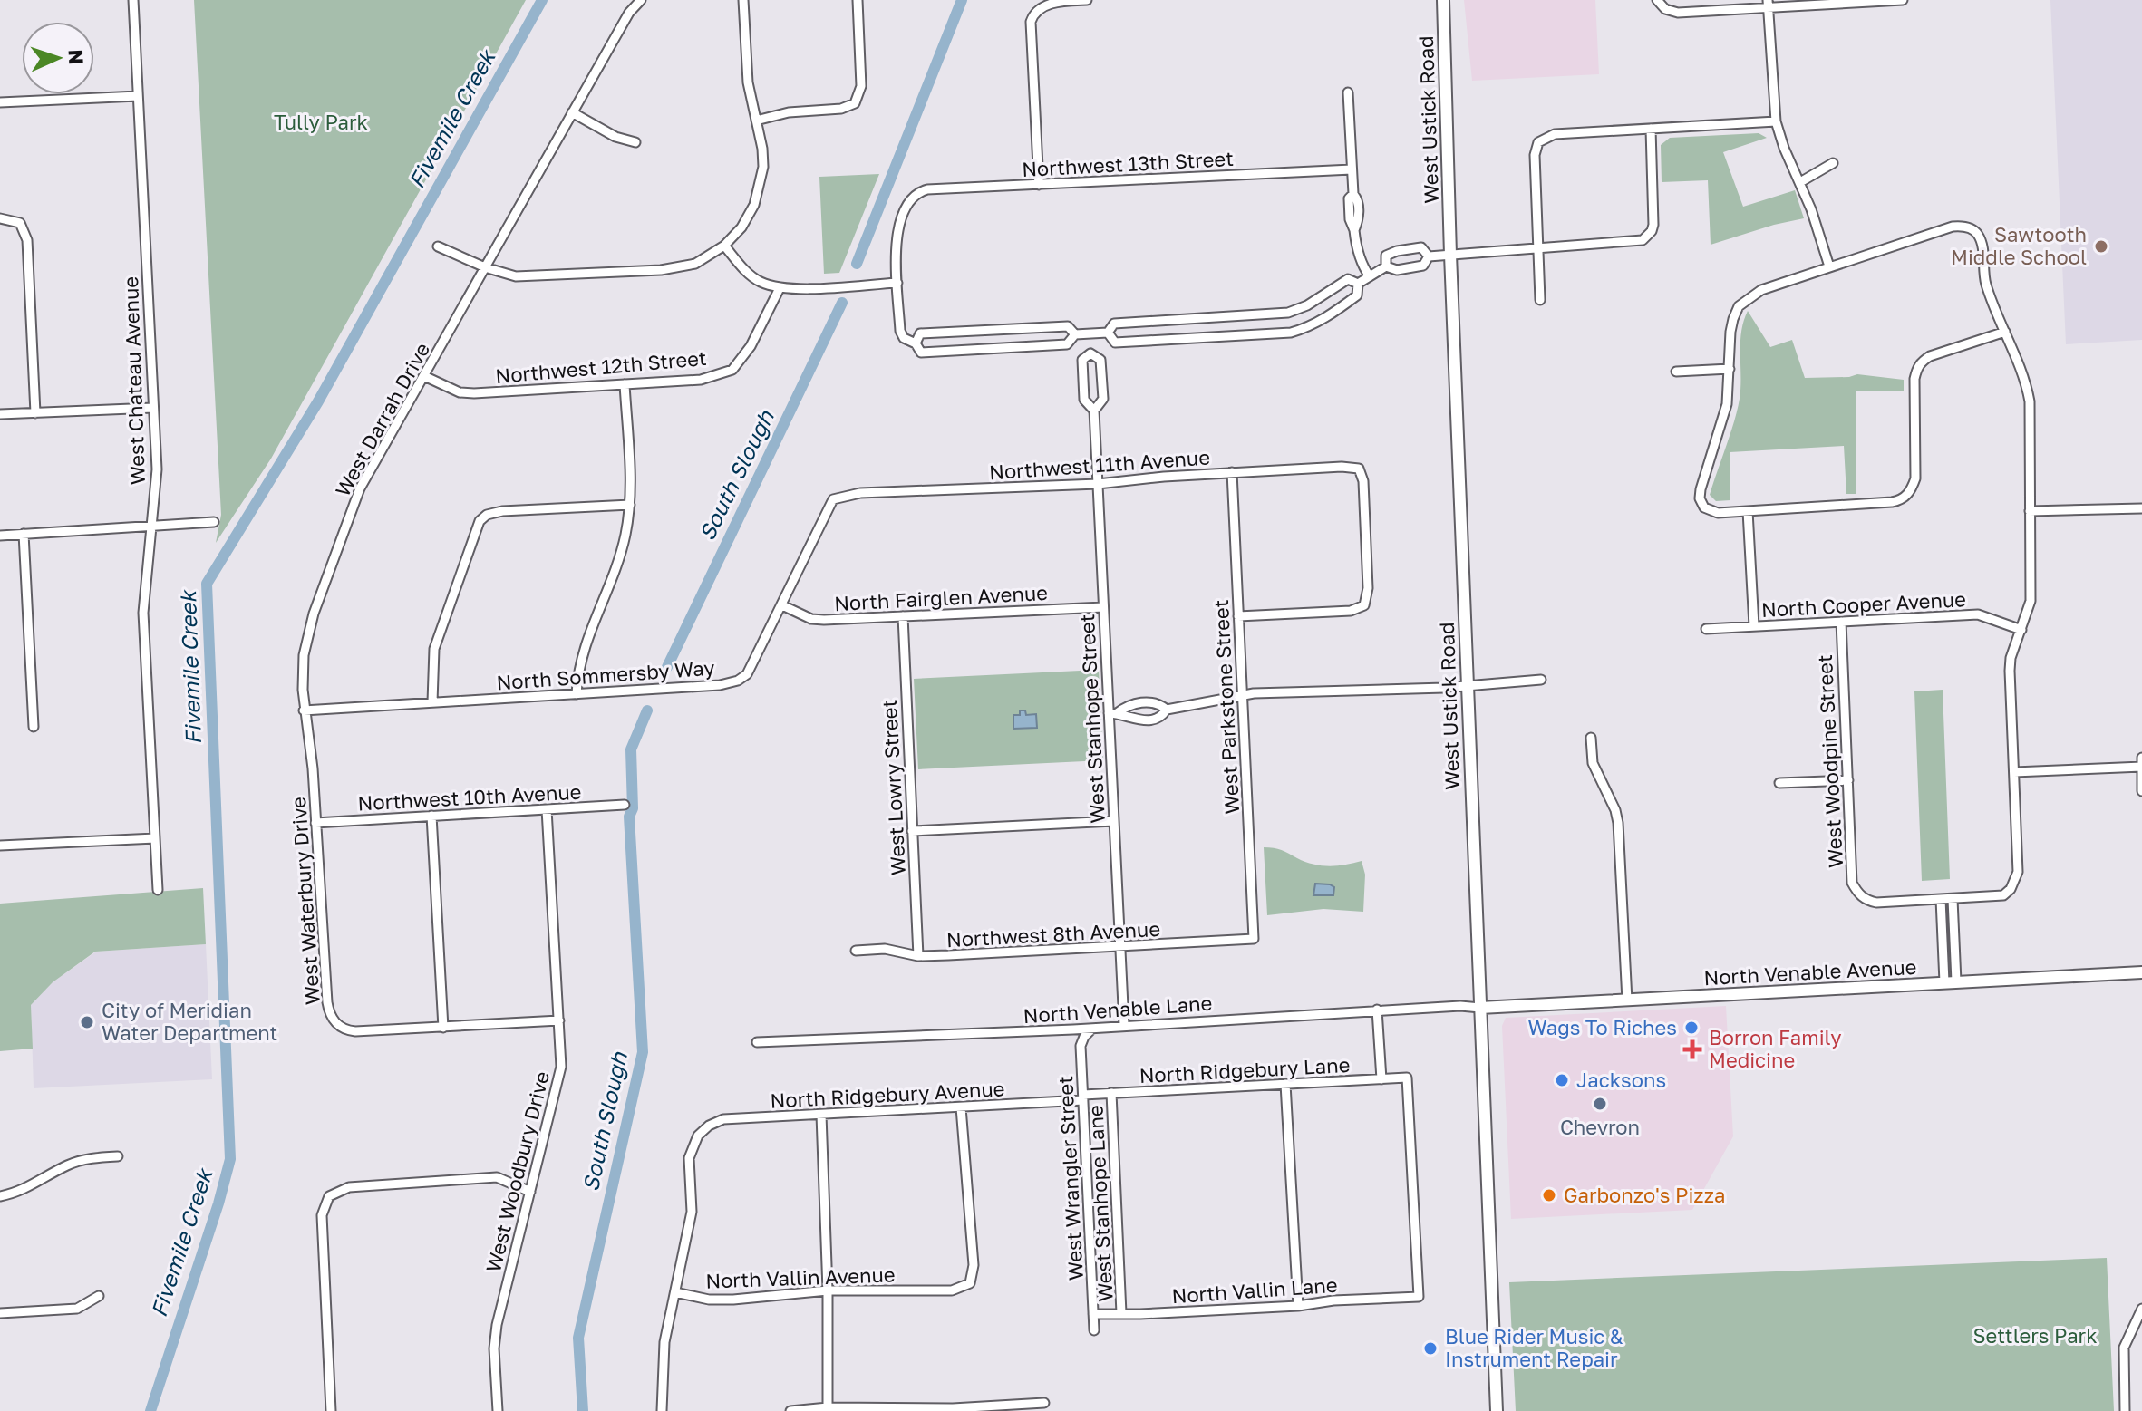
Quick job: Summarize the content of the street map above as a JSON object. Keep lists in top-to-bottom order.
{
  "streets": {
    "main road": ["West Ustick Road", "North Venable Avenue"],
    "street": [
      "Northwest 13th Street",
      "Northwest 12th Street",
      "West Chateau Avenue",
      "West Darrah Drive",
      "Northwest 11th Avenue",
      "North Fairglen Avenue",
      "North Cooper Avenue",
      "North Sommersby Way",
      "West Parkstone Street",
      "West Stanhope Street",
      "West Woodpine Street",
      "West Lowry Street",
      "Northwest 10th Avenue",
      "West Waterbury Drive",
      "Northwest 8th Avenue",
      "North Venable Lane",
      "North Ridgebury Lane",
      "North Ridgebury Avenue",
      "West Woodbury Drive",
      "West Wrangler Street",
      "West Stanhope Lane",
      "North Vallin Avenue",
      "North Vallin Lane"
    ]
  },
  "crossings": [
    ["West Ustick Road", "North Venable Avenue"],
    ["West Ustick Road", "North Venable Lane"],
    ["Northwest 12th Street", "West Darrah Drive"],
    ["West Darrah Drive", "North Sommersby Way"],
    ["West Darrah Drive", "West Waterbury Drive"],
    ["Northwest 11th Avenue", "North Sommersby Way"],
    ["Northwest 11th Avenue", "West Parkstone Street"],
    ["Northwest 11th Avenue", "West Stanhope Street"],
    ["North Fairglen Avenue", "North Sommersby Way"],
    ["North Fairglen Avenue", "West Stanhope Street"],
    ["North Fairglen Avenue", "West Lowry Street"],
    ["North Cooper Avenue", "West Woodpine Street"],
    ["West Parkstone Street", "Northwest 8th Avenue"],
    ["West Stanhope Street", "Northwest 8th Avenue"],
    ["West Stanhope Street", "North Venable Lane"],
    ["West Lowry Street", "Northwest 8th Avenue"],
    ["Northwest 10th Avenue", "West Waterbury Drive"],
    ["Northwest 10th Avenue", "West Woodbury Drive"],
    ["North Venable Avenue", "North Venable Lane"],
    ["North Venable Lane", "West Wrangler Street"],
    ["North Ridgebury Lane", "North Ridgebury Avenue"],
    ["North Ridgebury Lane", "West Wrangler Street"],
    ["North Ridgebury Lane", "West Stanhope Lane"],
    ["North Ridgebury Lane", "North Vallin Lane"],
    ["North Ridgebury Avenue", "West Wrangler Street"],
    ["North Ridgebury Avenue", "North Vallin Avenue"],
    ["West Wrangler Street", "North Vallin Lane"],
    ["West Stanhope Lane", "North Vallin Lane"]
  ],
  "water": ["Fivemile Creek", "South Slough"],
  "parks": ["Tully Park", "Settlers Park"],
  "places": {
    "other": [
      "Sawtooth Middle School",
      "City of Meridian Water Department",
      "Wags To Riches",
      "Jacksons",
      "Chevron",
      "Garbonzo's Pizza",
      "Blue Rider Music & Instrument Repair"
    ],
    "health": ["Borron Family Medicine"]
  },
  "north": "right"
}
